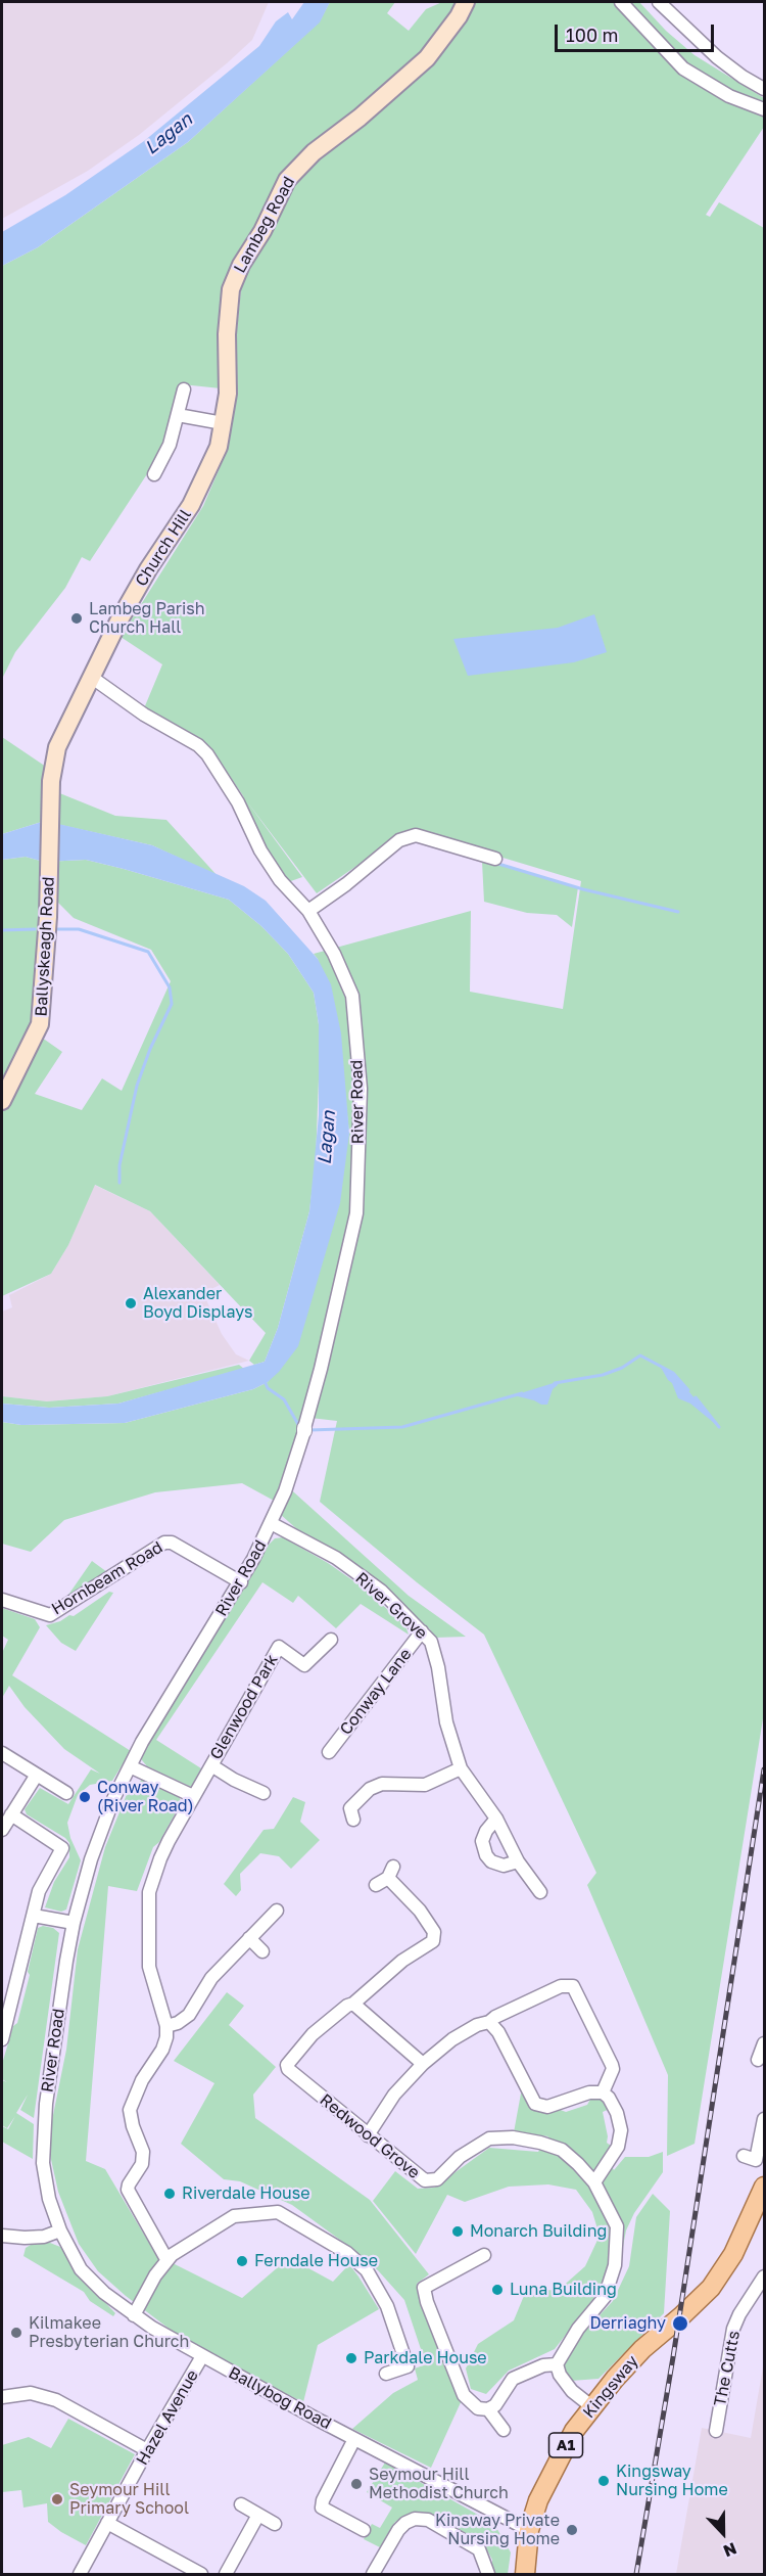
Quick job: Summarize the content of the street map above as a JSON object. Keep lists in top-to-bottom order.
{
  "streets": {
    "main road": [
      "Lambeg Road",
      "Church Hill",
      "Ballyskeagh Road",
      "Kingsway",
      "A1"
    ],
    "street": [
      "River Road",
      "Hornbeam Road",
      "River Grove",
      "Conway Lane",
      "Glenwood Park",
      "Redwood Grove",
      "The Cutts",
      "Ballybog Road",
      "Hazel Avenue"
    ]
  },
  "crossings": [
    ["Lambeg Road", "Church Hill"],
    ["Church Hill", "Ballyskeagh Road"],
    ["Church Hill", "River Road"],
    ["River Road", "Hornbeam Road"],
    ["River Road", "River Grove"],
    ["River Road", "Ballybog Road"],
    ["River Grove", "Conway Lane"],
    ["Kingsway", "Ballybog Road"],
    ["Ballybog Road", "Hazel Avenue"]
  ],
  "water": ["Lagan"],
  "places": [
    "Lambeg Parish Church Hall",
    "Alexander Boyd Displays",
    "Conway (River Road)",
    "Riverdale House",
    "Monarch Building",
    "Ferndale House",
    "Luna Building",
    "Derriaghy",
    "Kilmakee Presbyterian Church",
    "Parkdale House",
    "Kingsway Nursing Home",
    "Seymour Hill Methodist Church",
    "Seymour Hill Primary School",
    "Kinsway Private Nursing Home"
  ],
  "scale_bar": "100 m",
  "north": "bottom"
}
